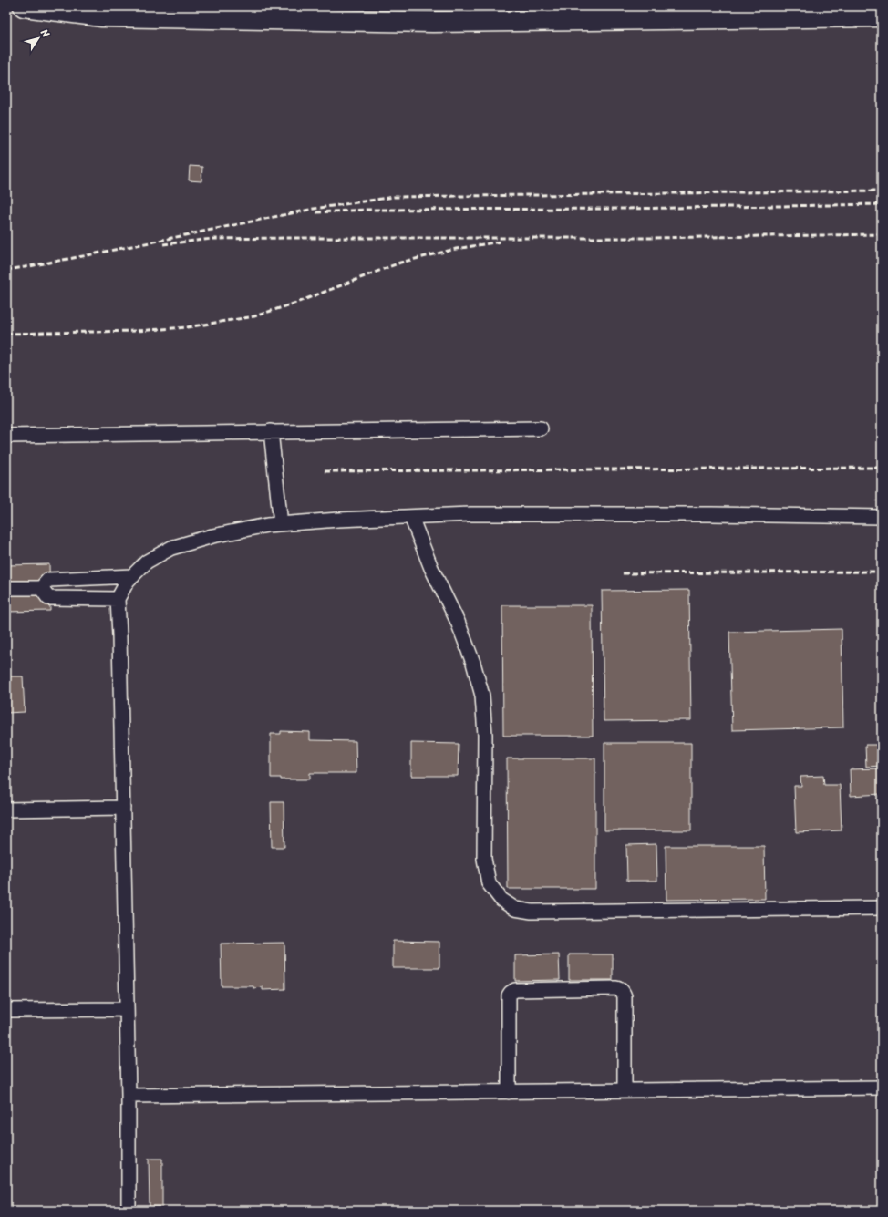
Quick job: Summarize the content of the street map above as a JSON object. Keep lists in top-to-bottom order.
{
  "north": "top right"
}
